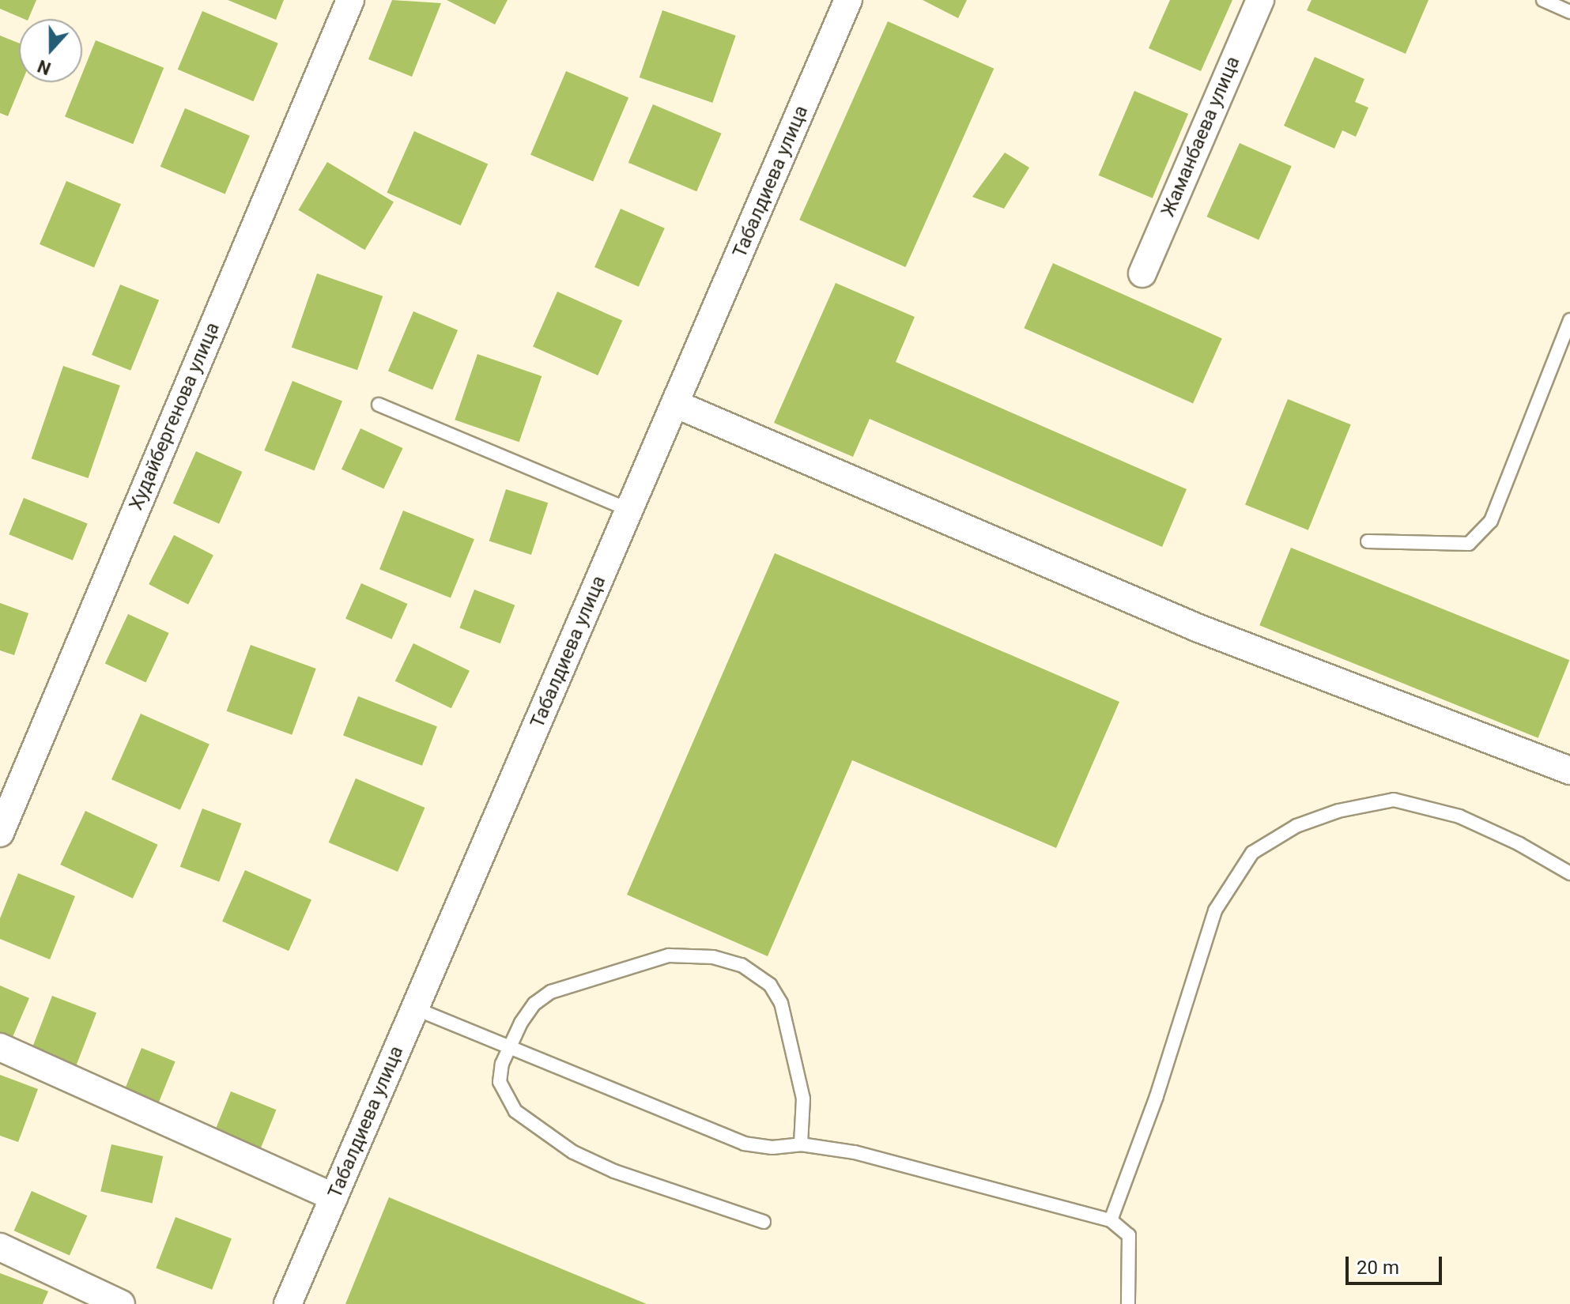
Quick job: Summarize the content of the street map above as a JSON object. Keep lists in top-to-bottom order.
{
  "streets": {
    "street": ["Жаманбаева улица", "Табалдиева улица", "Худайбергенова улица"]
  },
  "scale_bar": "20 m",
  "north": "bottom"
}
